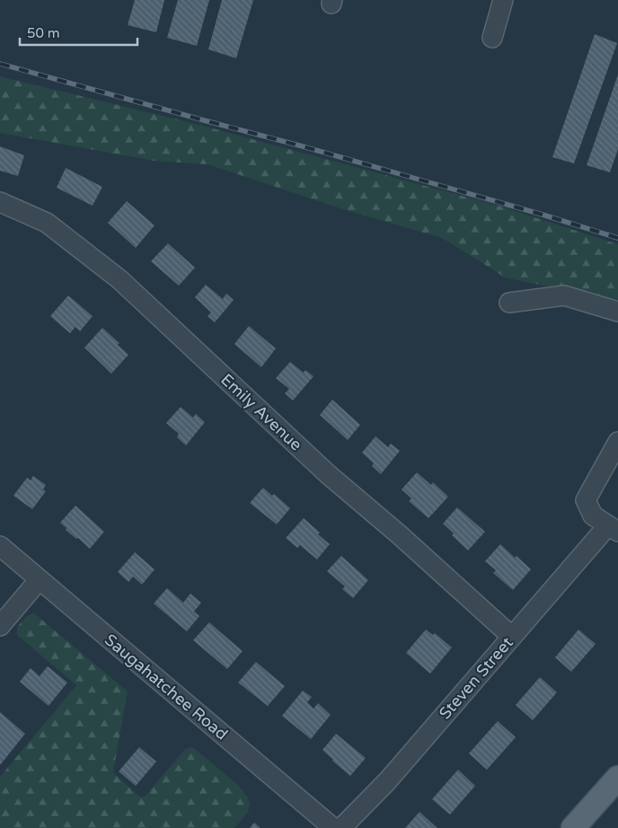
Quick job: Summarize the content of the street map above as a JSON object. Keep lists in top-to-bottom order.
{
  "streets": {
    "street": ["Emily Avenue", "Steven Street", "Saugahatchee Road"]
  },
  "crossings": [
    ["Emily Avenue", "Steven Street"]
  ],
  "scale_bar": "50 m"
}
